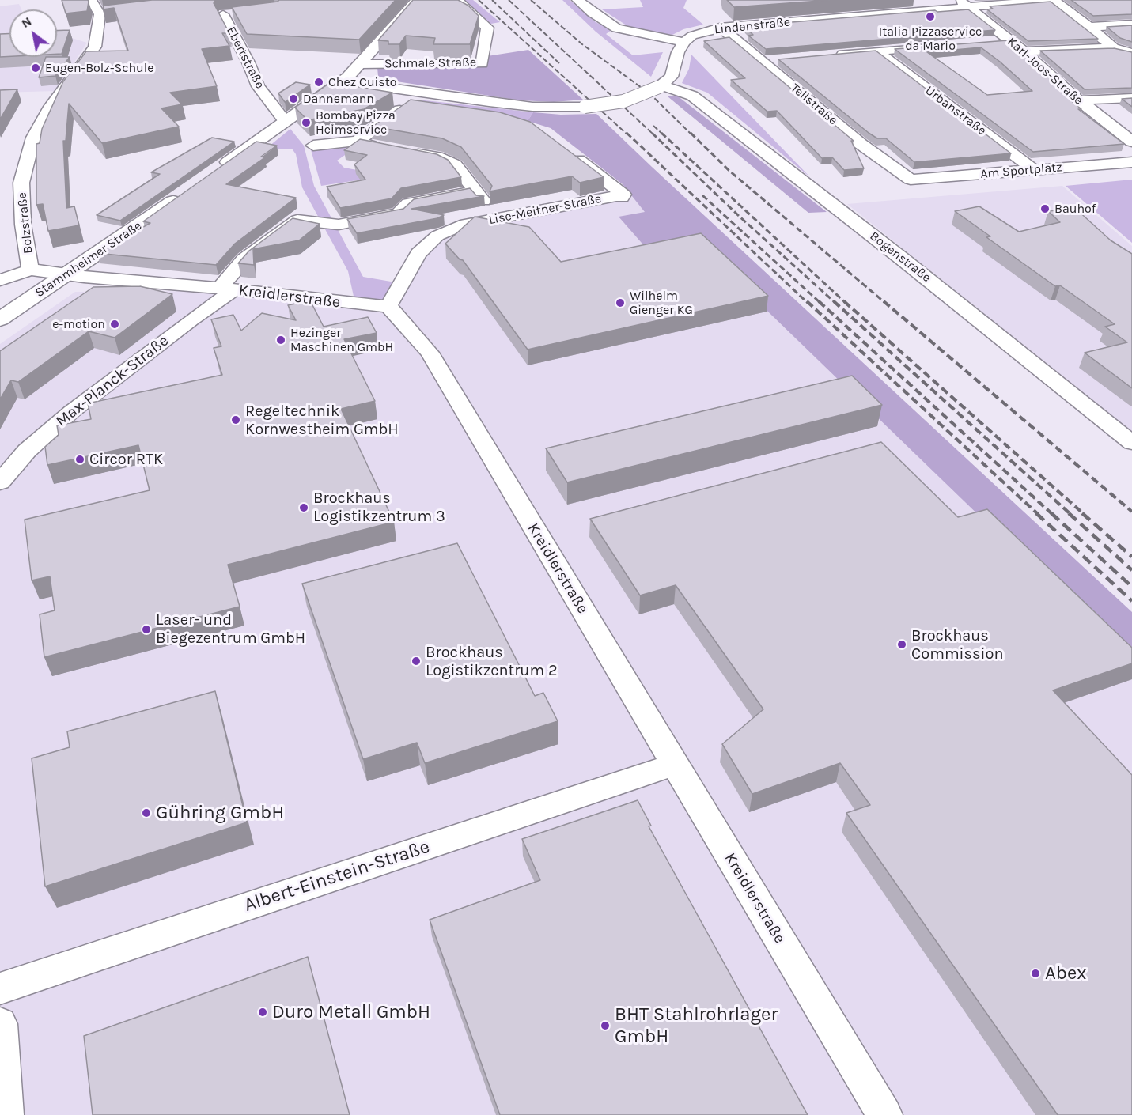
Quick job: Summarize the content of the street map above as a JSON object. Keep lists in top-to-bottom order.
{
  "streets": {
    "main road": ["Stammheimer Straße"],
    "street": [
      "Lindenstraße",
      "Ebertstraße",
      "Schmale Straße",
      "Karl-Joos-Straße",
      "Tellstraße",
      "Urbanstraße",
      "Am Sportplatz",
      "Lise-Meitner-Straße",
      "Bolzstraße",
      "Bogenstraße",
      "Kreidlerstraße",
      "Max-Planck-Straße",
      "Albert-Einstein-Straße"
    ]
  },
  "crossings": [
    ["Lindenstraße", "Karl-Joos-Straße"],
    ["Lindenstraße", "Tellstraße"],
    ["Tellstraße", "Am Sportplatz"],
    ["Urbanstraße", "Am Sportplatz"],
    ["Lise-Meitner-Straße", "Kreidlerstraße"],
    ["Bolzstraße", "Stammheimer Straße"],
    ["Bolzstraße", "Kreidlerstraße"],
    ["Stammheimer Straße", "Kreidlerstraße"],
    ["Kreidlerstraße", "Max-Planck-Straße"],
    ["Kreidlerstraße", "Albert-Einstein-Straße"]
  ],
  "places": [
    "Italia Pizzaservice da Mario",
    "Eugen-Bolz-Schule",
    "Chez Cuisto",
    "Dannemann",
    "Bombay Pizza Heimservice",
    "Bauhof",
    "Wilhelm Gienger KG",
    "e-motion",
    "Hezinger Maschinen GmbH",
    "Regeltechnik Kornwestheim GmbH",
    "Circor RTK",
    "Brockhaus Logistikzentrum 3",
    "Laser- und Biegezentrum GmbH",
    "Brockhaus Commission",
    "Brockhaus Logistikzentrum 2",
    "Gühring GmbH",
    "Abex",
    "Duro Metall GmbH",
    "BHT Stahlrohrlager GmbH"
  ],
  "north": "top left"
}
